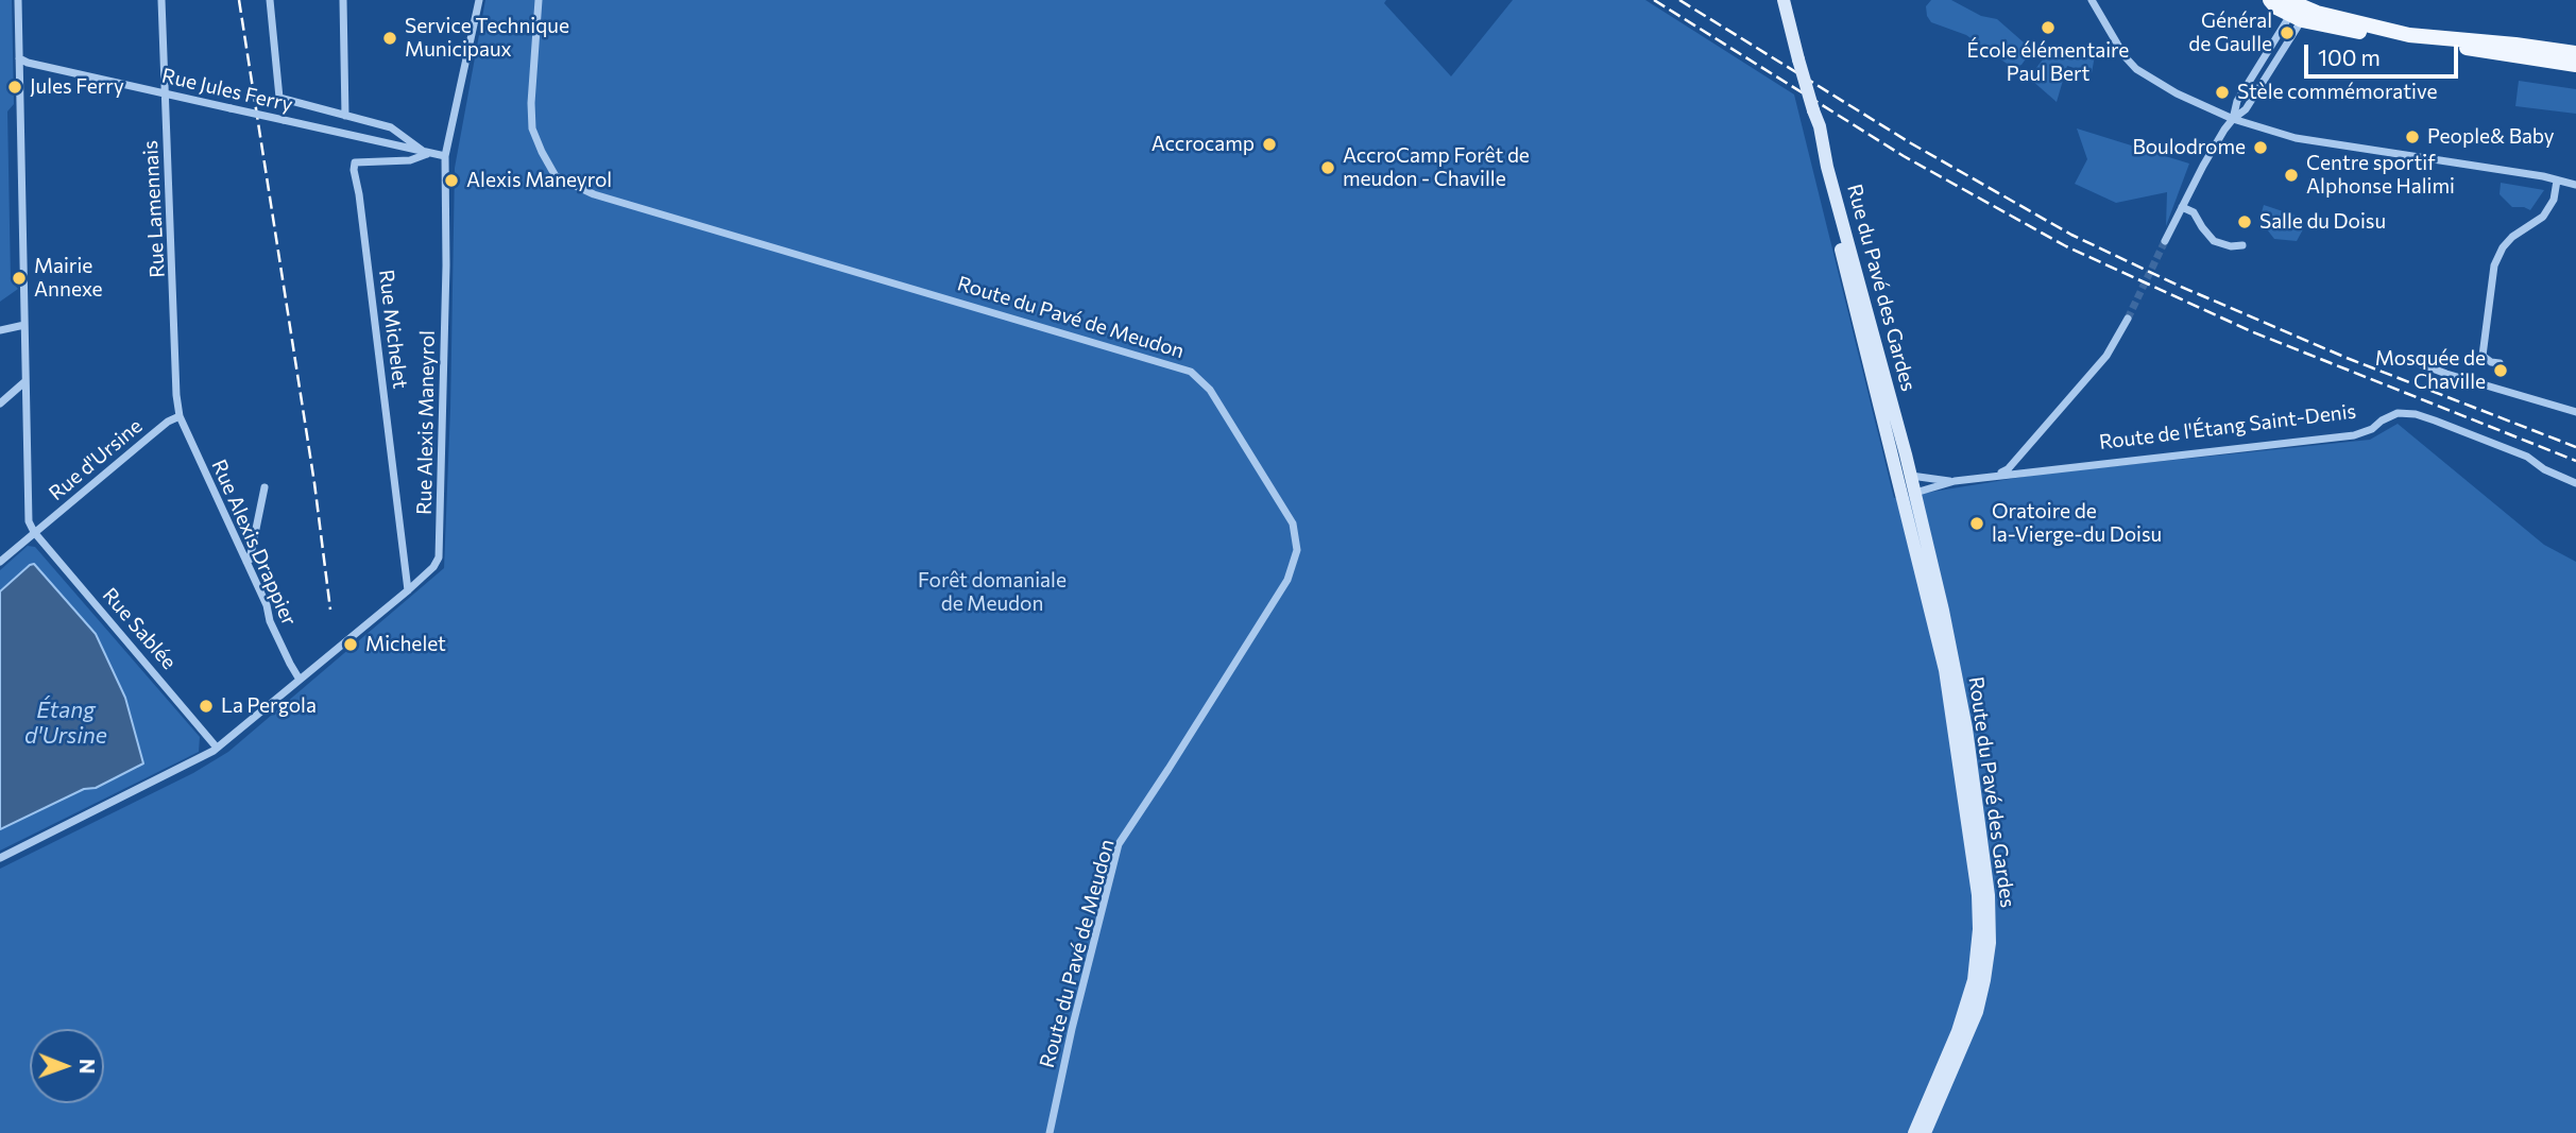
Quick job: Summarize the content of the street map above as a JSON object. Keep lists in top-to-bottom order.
{
  "streets": {
    "main road": ["Rue du Pavé des Gardes", "Route du Pavé des Gardes"],
    "street": [
      "Rue Jules Ferry",
      "Rue Lamennais",
      "Route du Pavé de Meudon",
      "Rue Michelet",
      "Rue Alexis Maneyrol",
      "Route de l'Étang Saint-Denis",
      "Rue d'Ursine",
      "Rue Alexis Drappier",
      "Rue Sablée"
    ]
  },
  "crossings": [
    ["Rue Jules Ferry", "Rue Lamennais"],
    ["Rue Jules Ferry", "Rue Michelet"],
    ["Rue Lamennais", "Rue d'Ursine"],
    ["Rue Lamennais", "Rue Alexis Drappier"],
    ["Rue du Pavé des Gardes", "Route de l'Étang Saint-Denis"],
    ["Rue du Pavé des Gardes", "Route du Pavé des Gardes"],
    ["Rue Michelet", "Rue Alexis Maneyrol"],
    ["Rue Alexis Maneyrol", "Rue Alexis Drappier"],
    ["Rue Alexis Maneyrol", "Rue Sablée"],
    ["Route de l'Étang Saint-Denis", "Route du Pavé des Gardes"],
    ["Rue d'Ursine", "Rue Alexis Drappier"],
    ["Rue d'Ursine", "Rue Sablée"]
  ],
  "water": ["Étang d'Ursine"],
  "parks": ["Forêt domaniale de Meudon"],
  "places": [
    "École élémentaire Paul Bert",
    "Général de Gaulle",
    "Service Technique Municipaux",
    "Jules Ferry",
    "Stèle commémorative",
    "People& Baby",
    "Accrocamp",
    "Boulodrome",
    "AccroCamp Forêt de meudon - Chaville",
    "Centre sportif Alphonse Halimi",
    "Alexis Maneyrol",
    "Salle du Doisu",
    "Mairie Annexe",
    "Mosquée de Chaville",
    "Oratoire de la-Vierge-du Doisu",
    "Michelet",
    "La Pergola"
  ],
  "scale_bar": "100 m",
  "north": "right"
}
